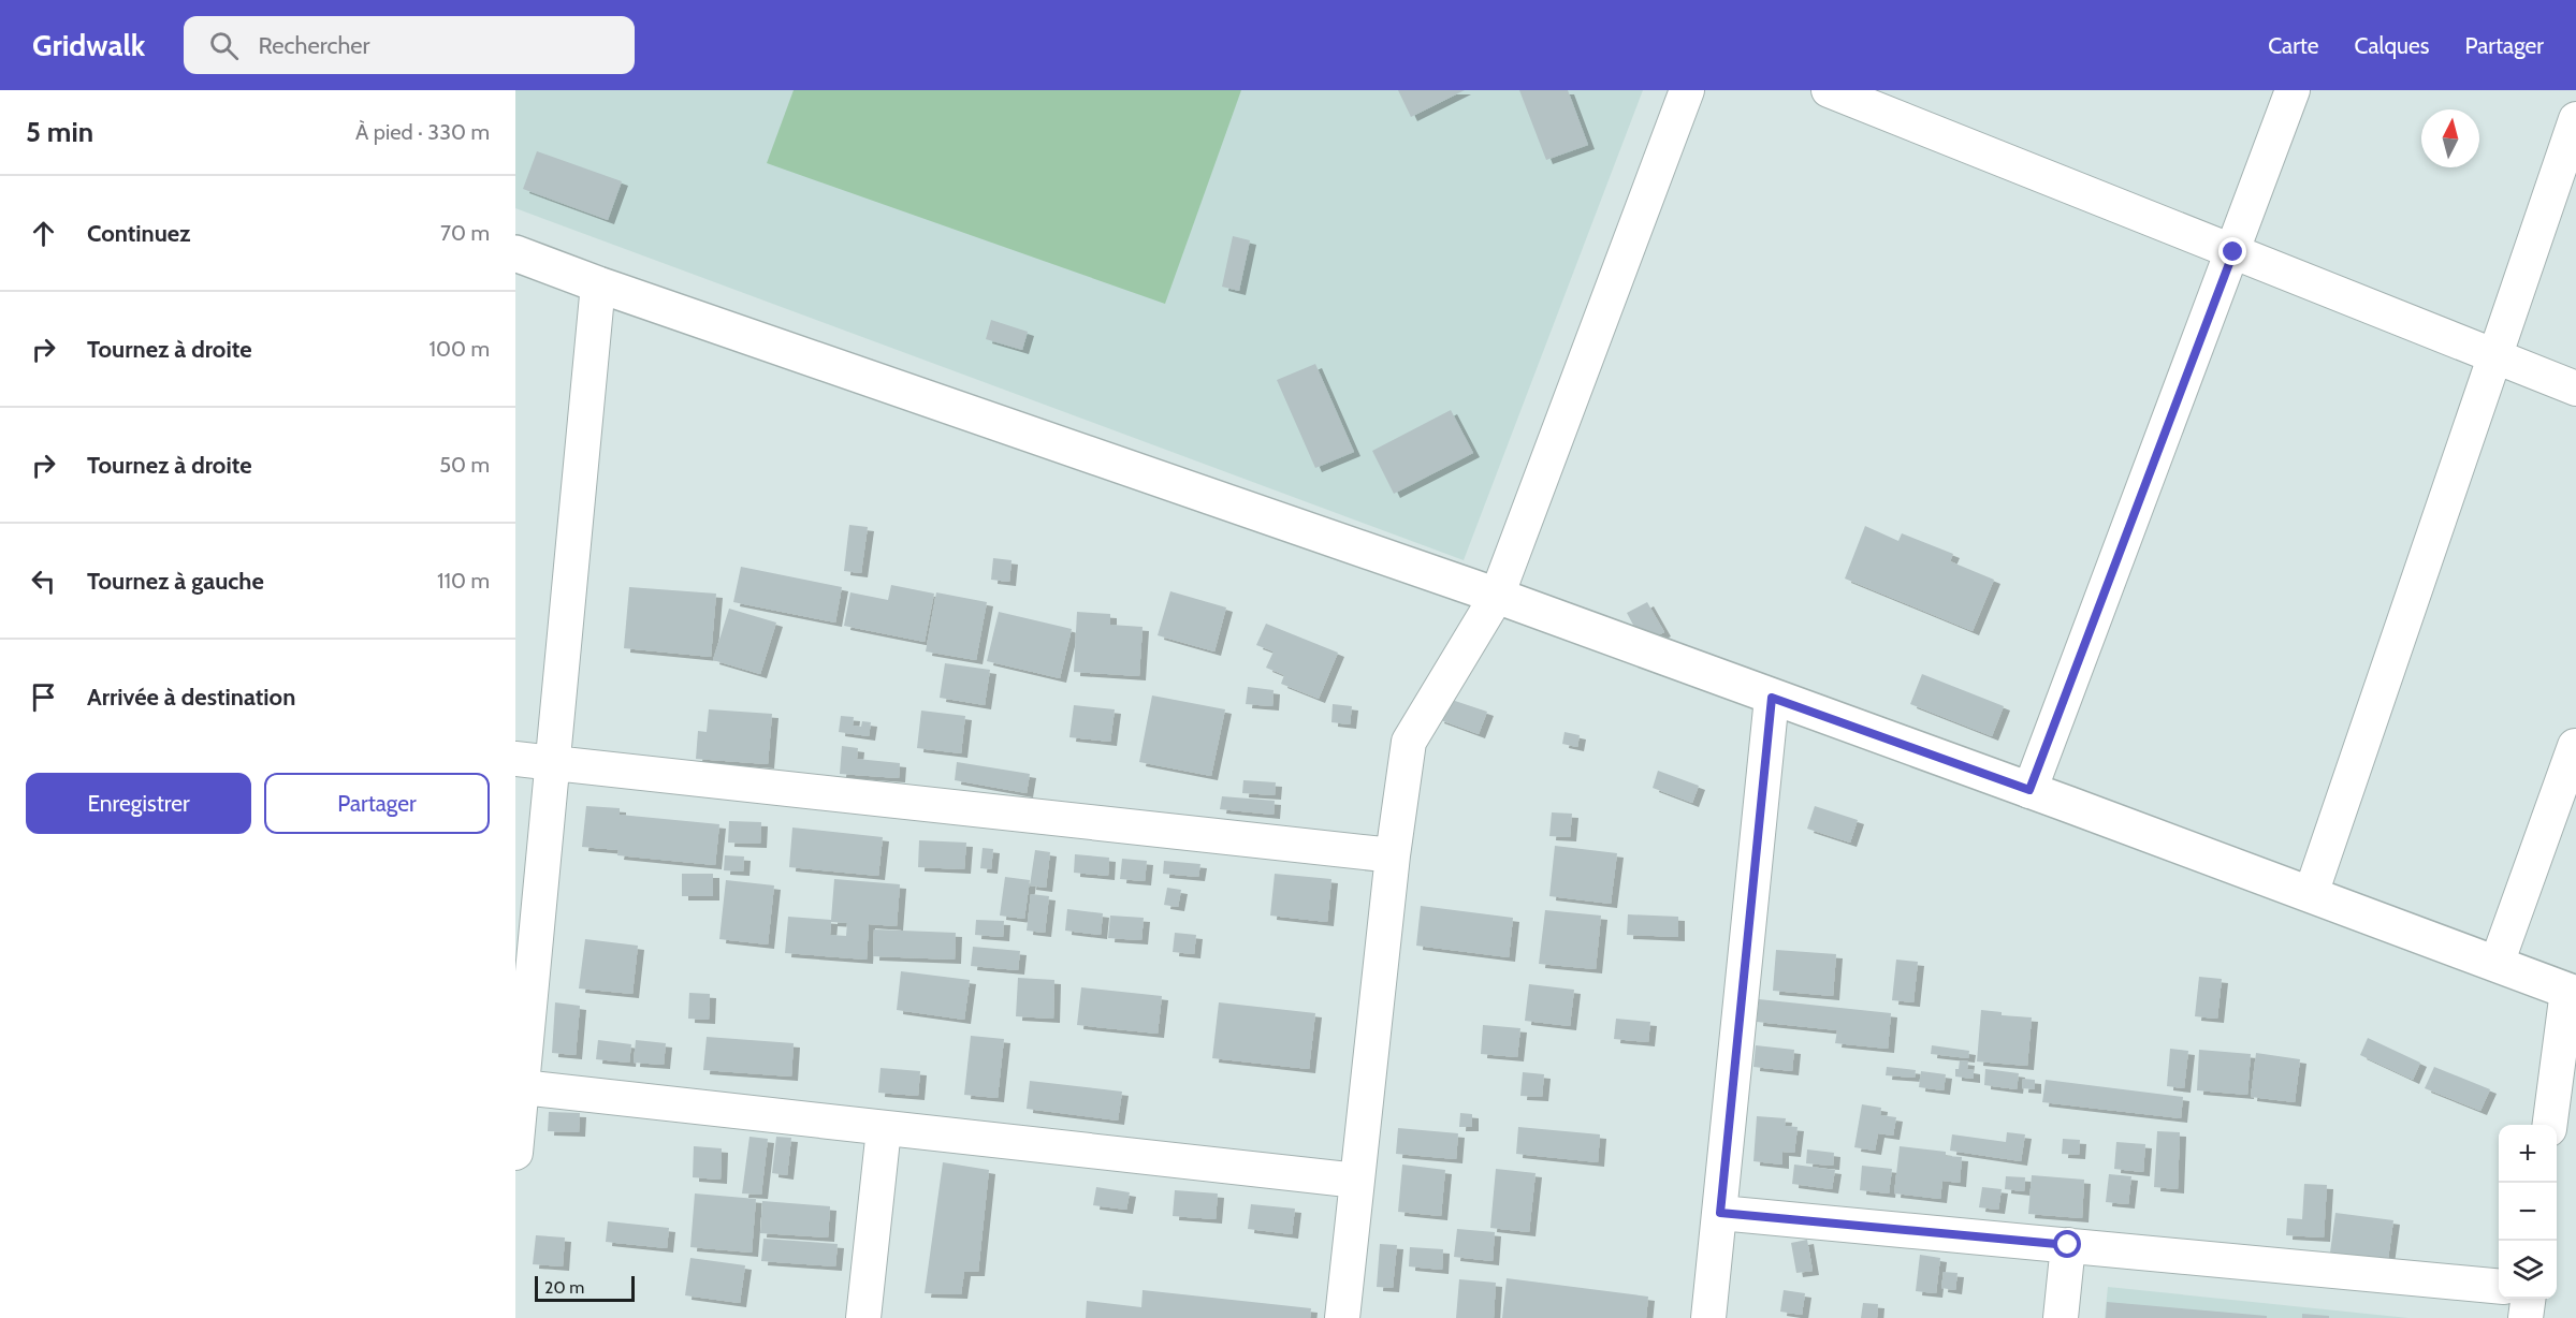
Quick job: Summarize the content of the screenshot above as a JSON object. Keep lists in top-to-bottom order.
{
  "scale_bar": "20 m",
  "north": "top",
  "page": {
    "header": "Gridwalk",
    "search": "Rechercher",
    "nav": ["Carte", "Calques", "Partager"],
    "heading": ["5 min", "À pied · 330 m"],
    "list": [
      ["Continuez", "70 m"],
      ["Tournez à droite", "100 m"],
      ["Tournez à droite", "50 m"],
      ["Tournez à gauche", "110 m"],
      "Arrivée à destination"
    ],
    "buttons": ["Enregistrer", "Partager"],
    "map_buttons": ["+", "−"],
    "scale": "20 m"
  }
}
